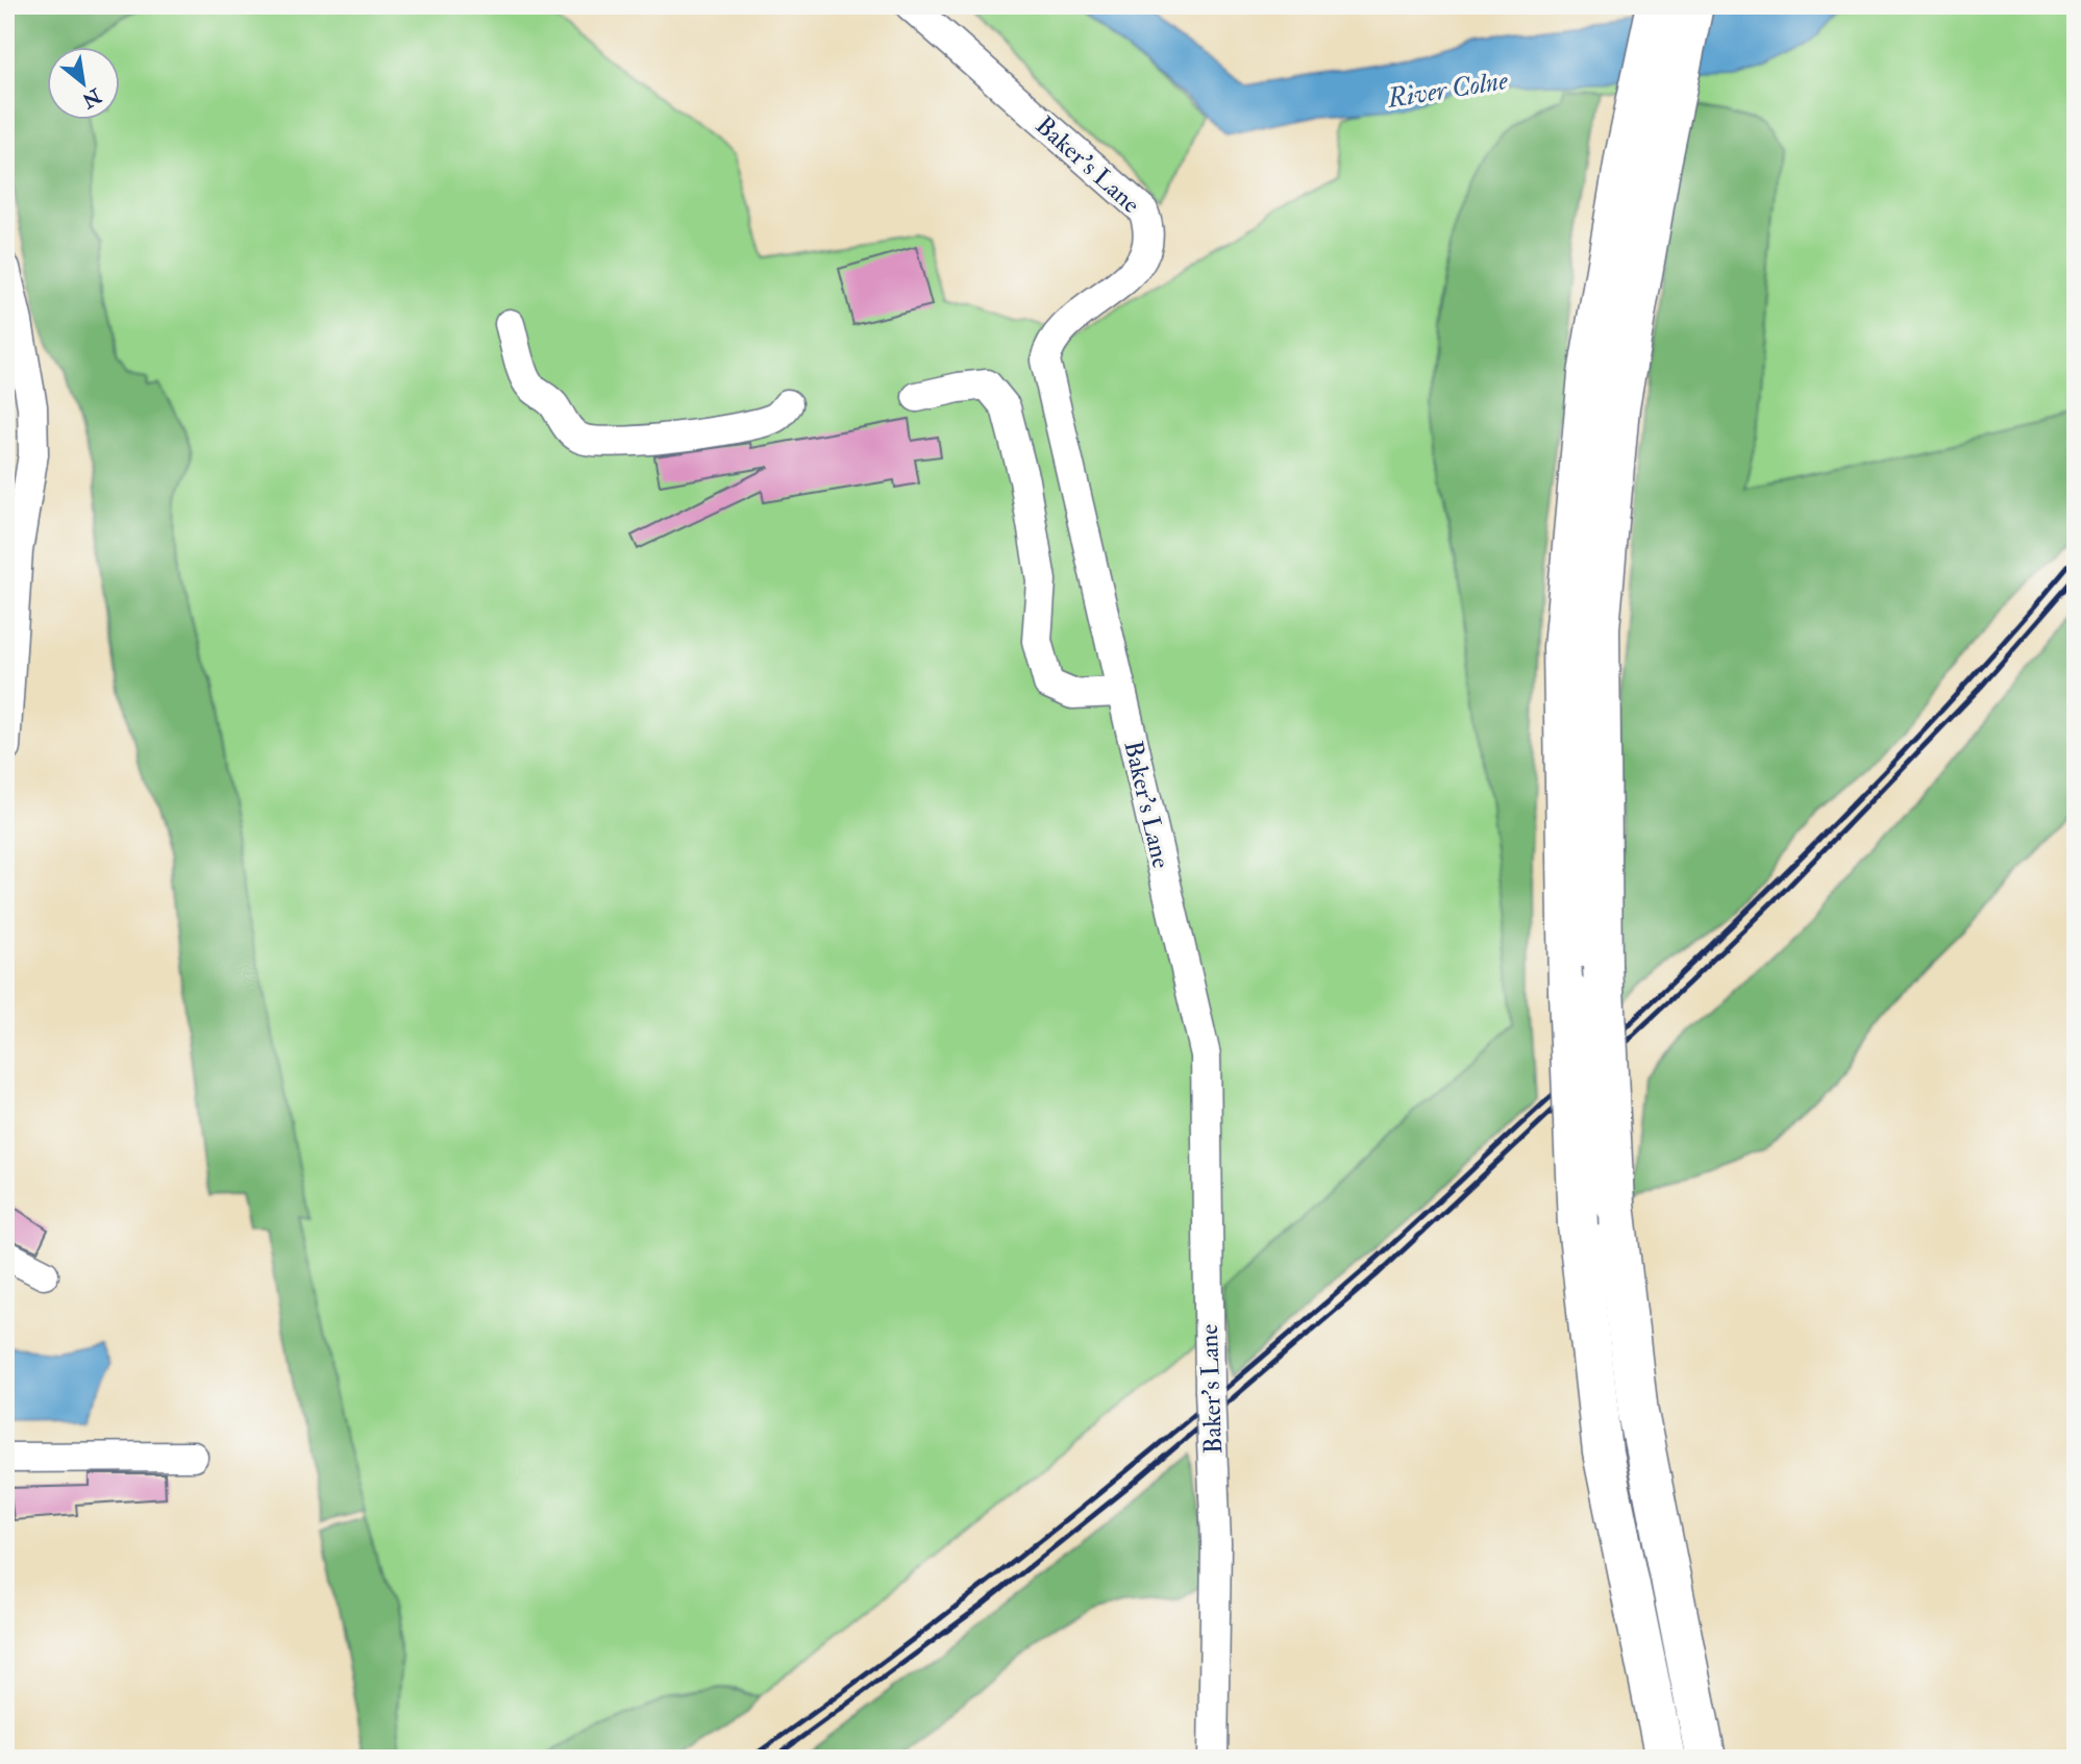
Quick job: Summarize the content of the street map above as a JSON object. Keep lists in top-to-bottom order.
{
  "streets": {
    "street": ["Baker's Lane"]
  },
  "water": ["River Colne"],
  "north": "bottom right"
}
